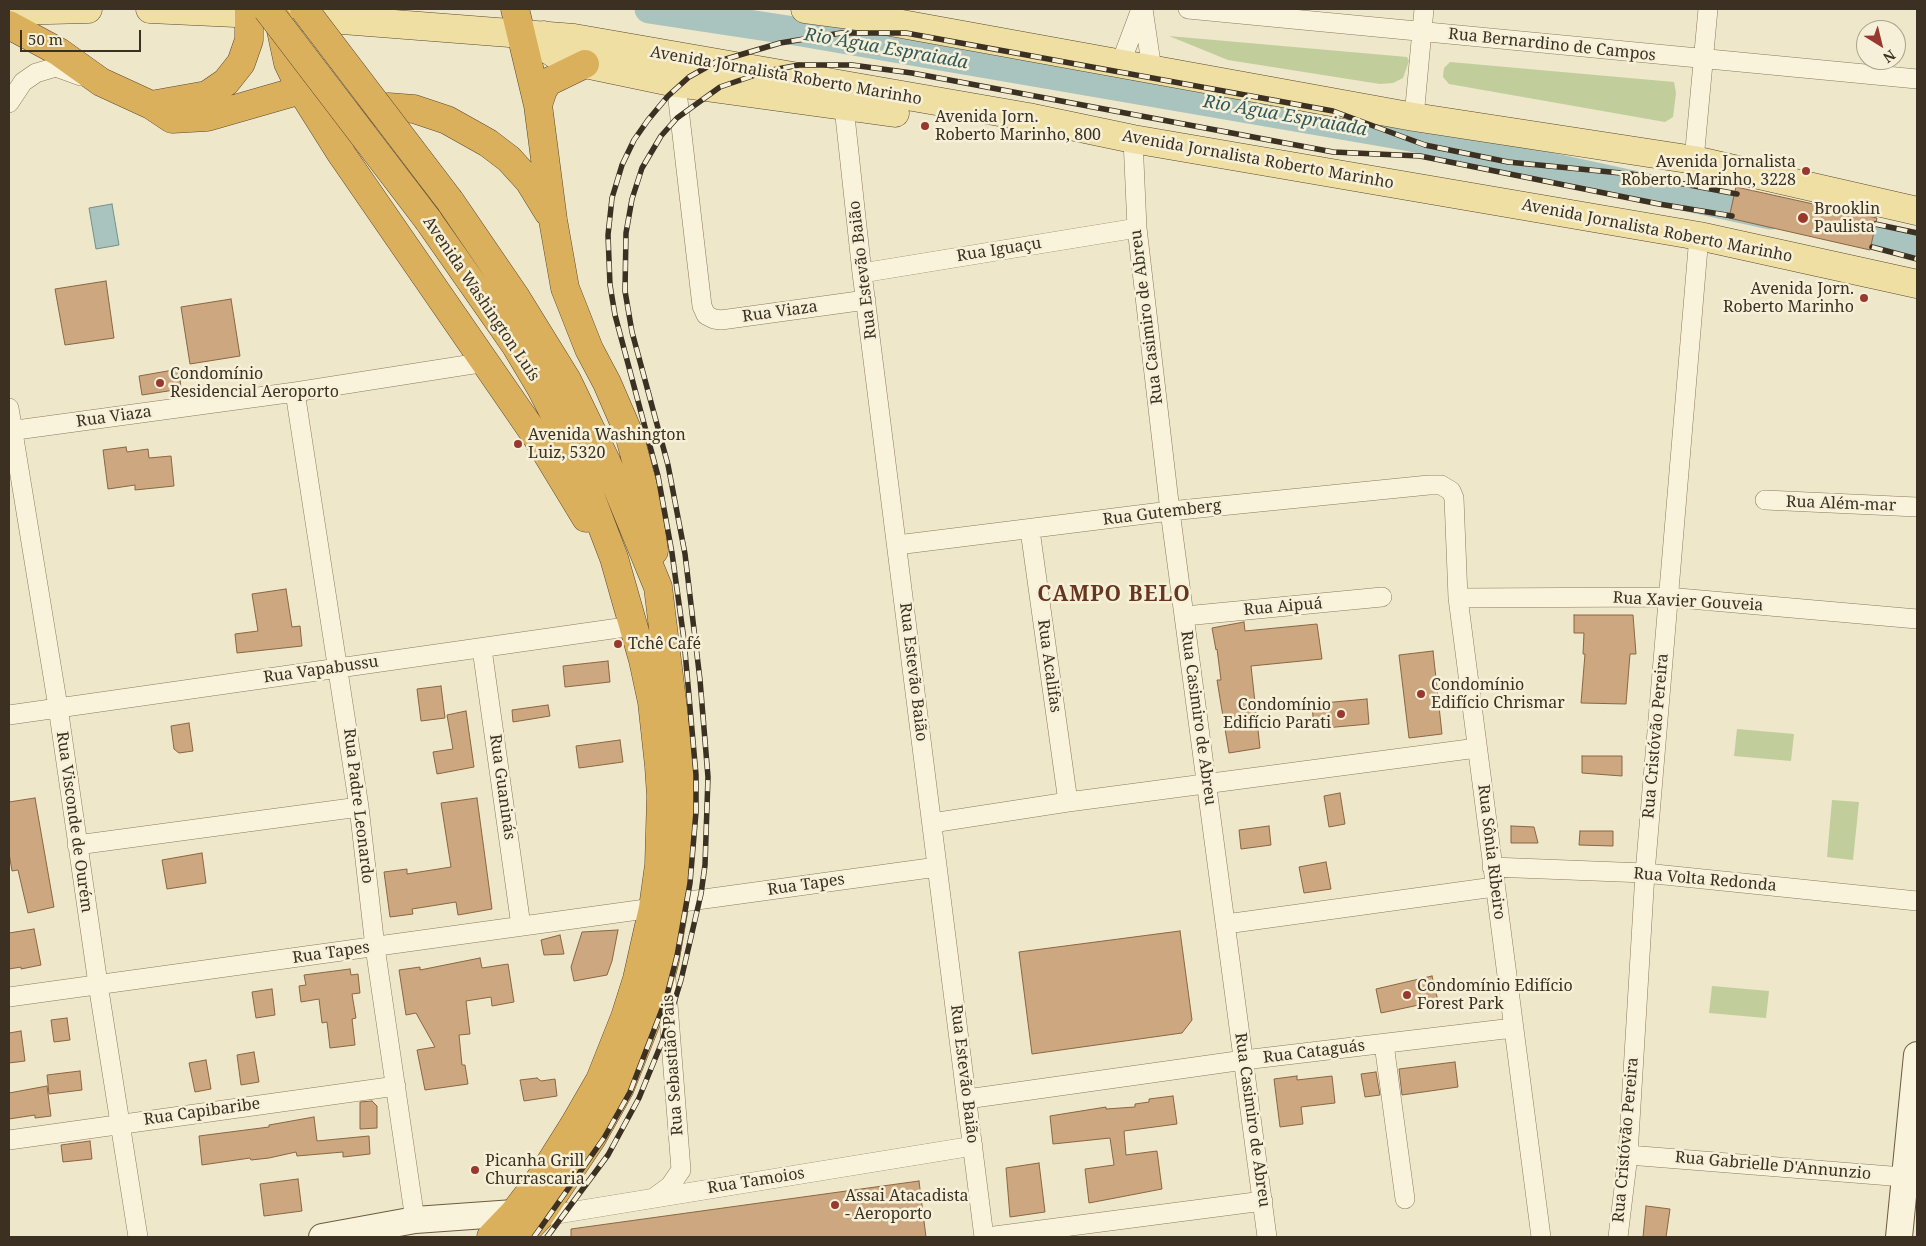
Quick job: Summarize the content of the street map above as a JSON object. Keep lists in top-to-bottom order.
{
  "streets": {
    "highway": ["Avenida Washington Luís"],
    "main road": ["Avenida Jornalista Roberto Marinho", "Rua Tamoios"],
    "street": [
      "Rua Bernardino de Campos",
      "Rua Iguaçu",
      "Rua Estevão Baião",
      "Rua Viaza",
      "Rua Casimiro de Abreu",
      "Rua Além-mar",
      "Rua Gutemberg",
      "Rua Xavier Gouveia",
      "Rua Aipuá",
      "Rua Acalifas",
      "Rua Vapabussu",
      "Rua Cristóvão Pereira",
      "Rua Guaninás",
      "Rua Padre Leonardo",
      "Rua Visconde de Ourém",
      "Rua Sônia Ribeiro",
      "Rua Volta Redonda",
      "Rua Tapes",
      "Rua Cataguás",
      "Rua Sebastião Pais",
      "Rua Capibaribe",
      "Rua Gabrielle D'Annunzio"
    ]
  },
  "crossings": [
    ["Avenida Jornalista Roberto Marinho", "Avenida Washington Luís"],
    ["Avenida Jornalista Roberto Marinho", "Rua Casimiro de Abreu"],
    ["Avenida Jornalista Roberto Marinho", "Rua Cristóvão Pereira"],
    ["Rua Iguaçu", "Rua Estevão Baião"],
    ["Rua Iguaçu", "Rua Casimiro de Abreu"],
    ["Rua Estevão Baião", "Rua Viaza"],
    ["Rua Estevão Baião", "Rua Gutemberg"],
    ["Rua Estevão Baião", "Rua Tapes"],
    ["Rua Estevão Baião", "Rua Cataguás"],
    ["Rua Estevão Baião", "Rua Tamoios"],
    ["Avenida Washington Luís", "Rua Vapabussu"],
    ["Avenida Washington Luís", "Rua Tapes"],
    ["Avenida Washington Luís", "Rua Sebastião Pais"],
    ["Avenida Washington Luís", "Rua Tamoios"],
    ["Rua Viaza", "Rua Padre Leonardo"],
    ["Rua Viaza", "Rua Visconde de Ourém"],
    ["Rua Casimiro de Abreu", "Rua Gutemberg"],
    ["Rua Casimiro de Abreu", "Rua Aipuá"],
    ["Rua Casimiro de Abreu", "Rua Cataguás"],
    ["Rua Gutemberg", "Rua Acalifas"],
    ["Rua Gutemberg", "Rua Sônia Ribeiro"],
    ["Rua Xavier Gouveia", "Rua Cristóvão Pereira"],
    ["Rua Xavier Gouveia", "Rua Sônia Ribeiro"],
    ["Rua Vapabussu", "Rua Guaninás"],
    ["Rua Vapabussu", "Rua Padre Leonardo"],
    ["Rua Vapabussu", "Rua Visconde de Ourém"],
    ["Rua Cristóvão Pereira", "Rua Volta Redonda"],
    ["Rua Cristóvão Pereira", "Rua Gabrielle D'Annunzio"],
    ["Rua Guaninás", "Rua Tapes"],
    ["Rua Padre Leonardo", "Rua Tapes"],
    ["Rua Padre Leonardo", "Rua Capibaribe"],
    ["Rua Padre Leonardo", "Rua Tamoios"],
    ["Rua Visconde de Ourém", "Rua Tapes"],
    ["Rua Visconde de Ourém", "Rua Capibaribe"],
    ["Rua Sônia Ribeiro", "Rua Volta Redonda"],
    ["Rua Sônia Ribeiro", "Rua Cataguás"]
  ],
  "districts": ["CAMPO BELO"],
  "water": ["Rio Água Espraiada"],
  "places": [
    "Avenida Jorn. Roberto Marinho, 800",
    "Avenida Jornalista Roberto Marinho, 3228",
    "Brooklin Paulista",
    "Avenida Jorn. Roberto Marinho",
    "Condomínio Residencial Aeroporto",
    "Avenida Washington Luiz, 5320",
    "Tchê Café",
    "Condomínio Edifício Chrismar",
    "Condomínio Edifício Parati",
    "Condomínio Edifício Forest Park",
    "Picanha Grill Churrascaria",
    "Assai Atacadista - Aeroporto"
  ],
  "scale_bar": "50 m",
  "north": "bottom right"
}
